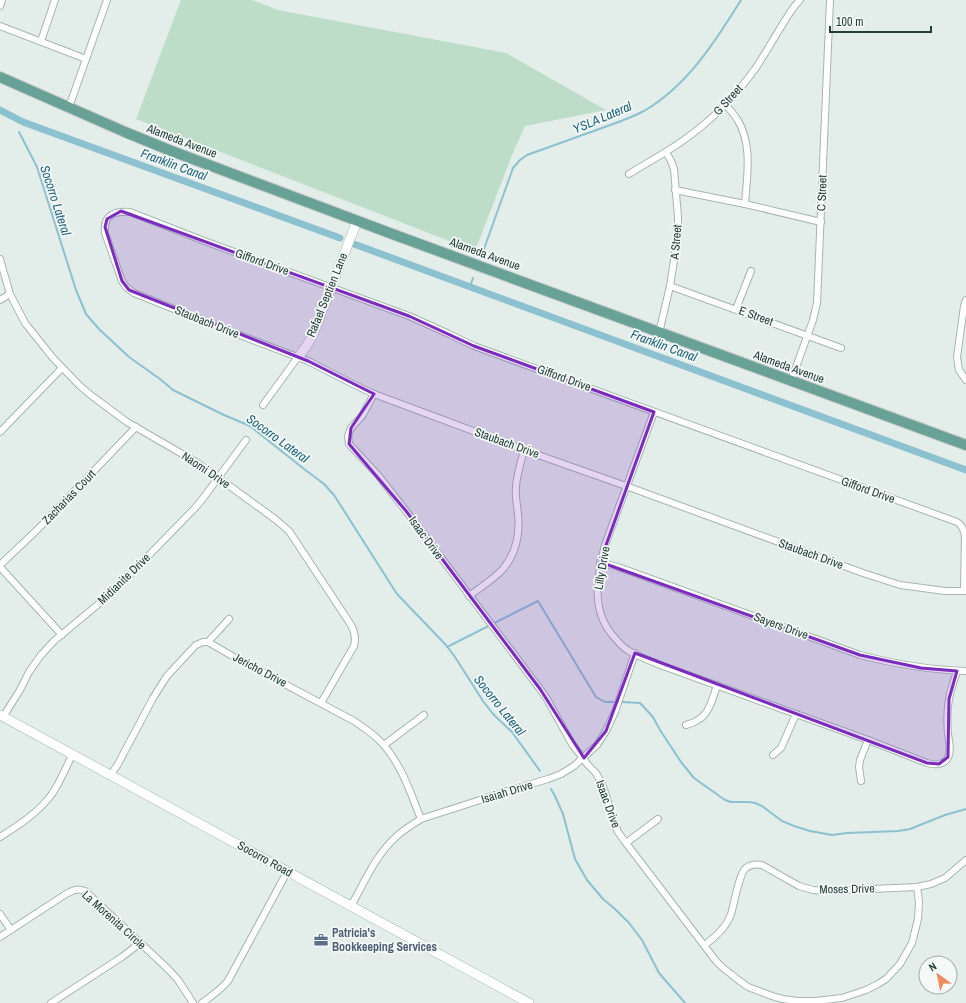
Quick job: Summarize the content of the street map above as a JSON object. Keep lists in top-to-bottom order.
{
  "streets": {
    "main road": ["Alameda Avenue", "Rafael Septien Lane", "Socorro Road"],
    "street": [
      "G Street",
      "C Street",
      "A Street",
      "Gifford Drive",
      "E Street",
      "Staubach Drive",
      "Naomi Drive",
      "Zacharias Court",
      "Isaac Drive",
      "Lilly Drive",
      "Midianite Drive",
      "Sayers Drive",
      "Jericho Drive",
      "Isaiah Drive",
      "Moses Drive",
      "La Morenita Circle"
    ]
  },
  "crossings": [
    ["G Street", "A Street"],
    ["Alameda Avenue", "C Street"],
    ["Alameda Avenue", "A Street"],
    ["Alameda Avenue", "Rafael Septien Lane"],
    ["C Street", "E Street"],
    ["A Street", "E Street"],
    ["Gifford Drive", "Rafael Septien Lane"],
    ["Gifford Drive", "Staubach Drive"],
    ["Gifford Drive", "Lilly Drive"],
    ["Rafael Septien Lane", "Staubach Drive"],
    ["Staubach Drive", "Isaac Drive"],
    ["Staubach Drive", "Lilly Drive"],
    ["Naomi Drive", "Zacharias Court"],
    ["Naomi Drive", "Midianite Drive"],
    ["Naomi Drive", "Jericho Drive"],
    ["Isaac Drive", "Isaiah Drive"],
    ["Isaac Drive", "Moses Drive"],
    ["Lilly Drive", "Sayers Drive"],
    ["Lilly Drive", "Isaiah Drive"],
    ["Midianite Drive", "Socorro Road"],
    ["Jericho Drive", "Isaiah Drive"],
    ["Isaiah Drive", "Socorro Road"]
  ],
  "water": ["YSLA Lateral", "Franklin Canal", "Socorro Lateral"],
  "places": {
    "office": ["Patricia's Bookkeeping Services"]
  },
  "scale_bar": "100 m",
  "north": "top left"
}
